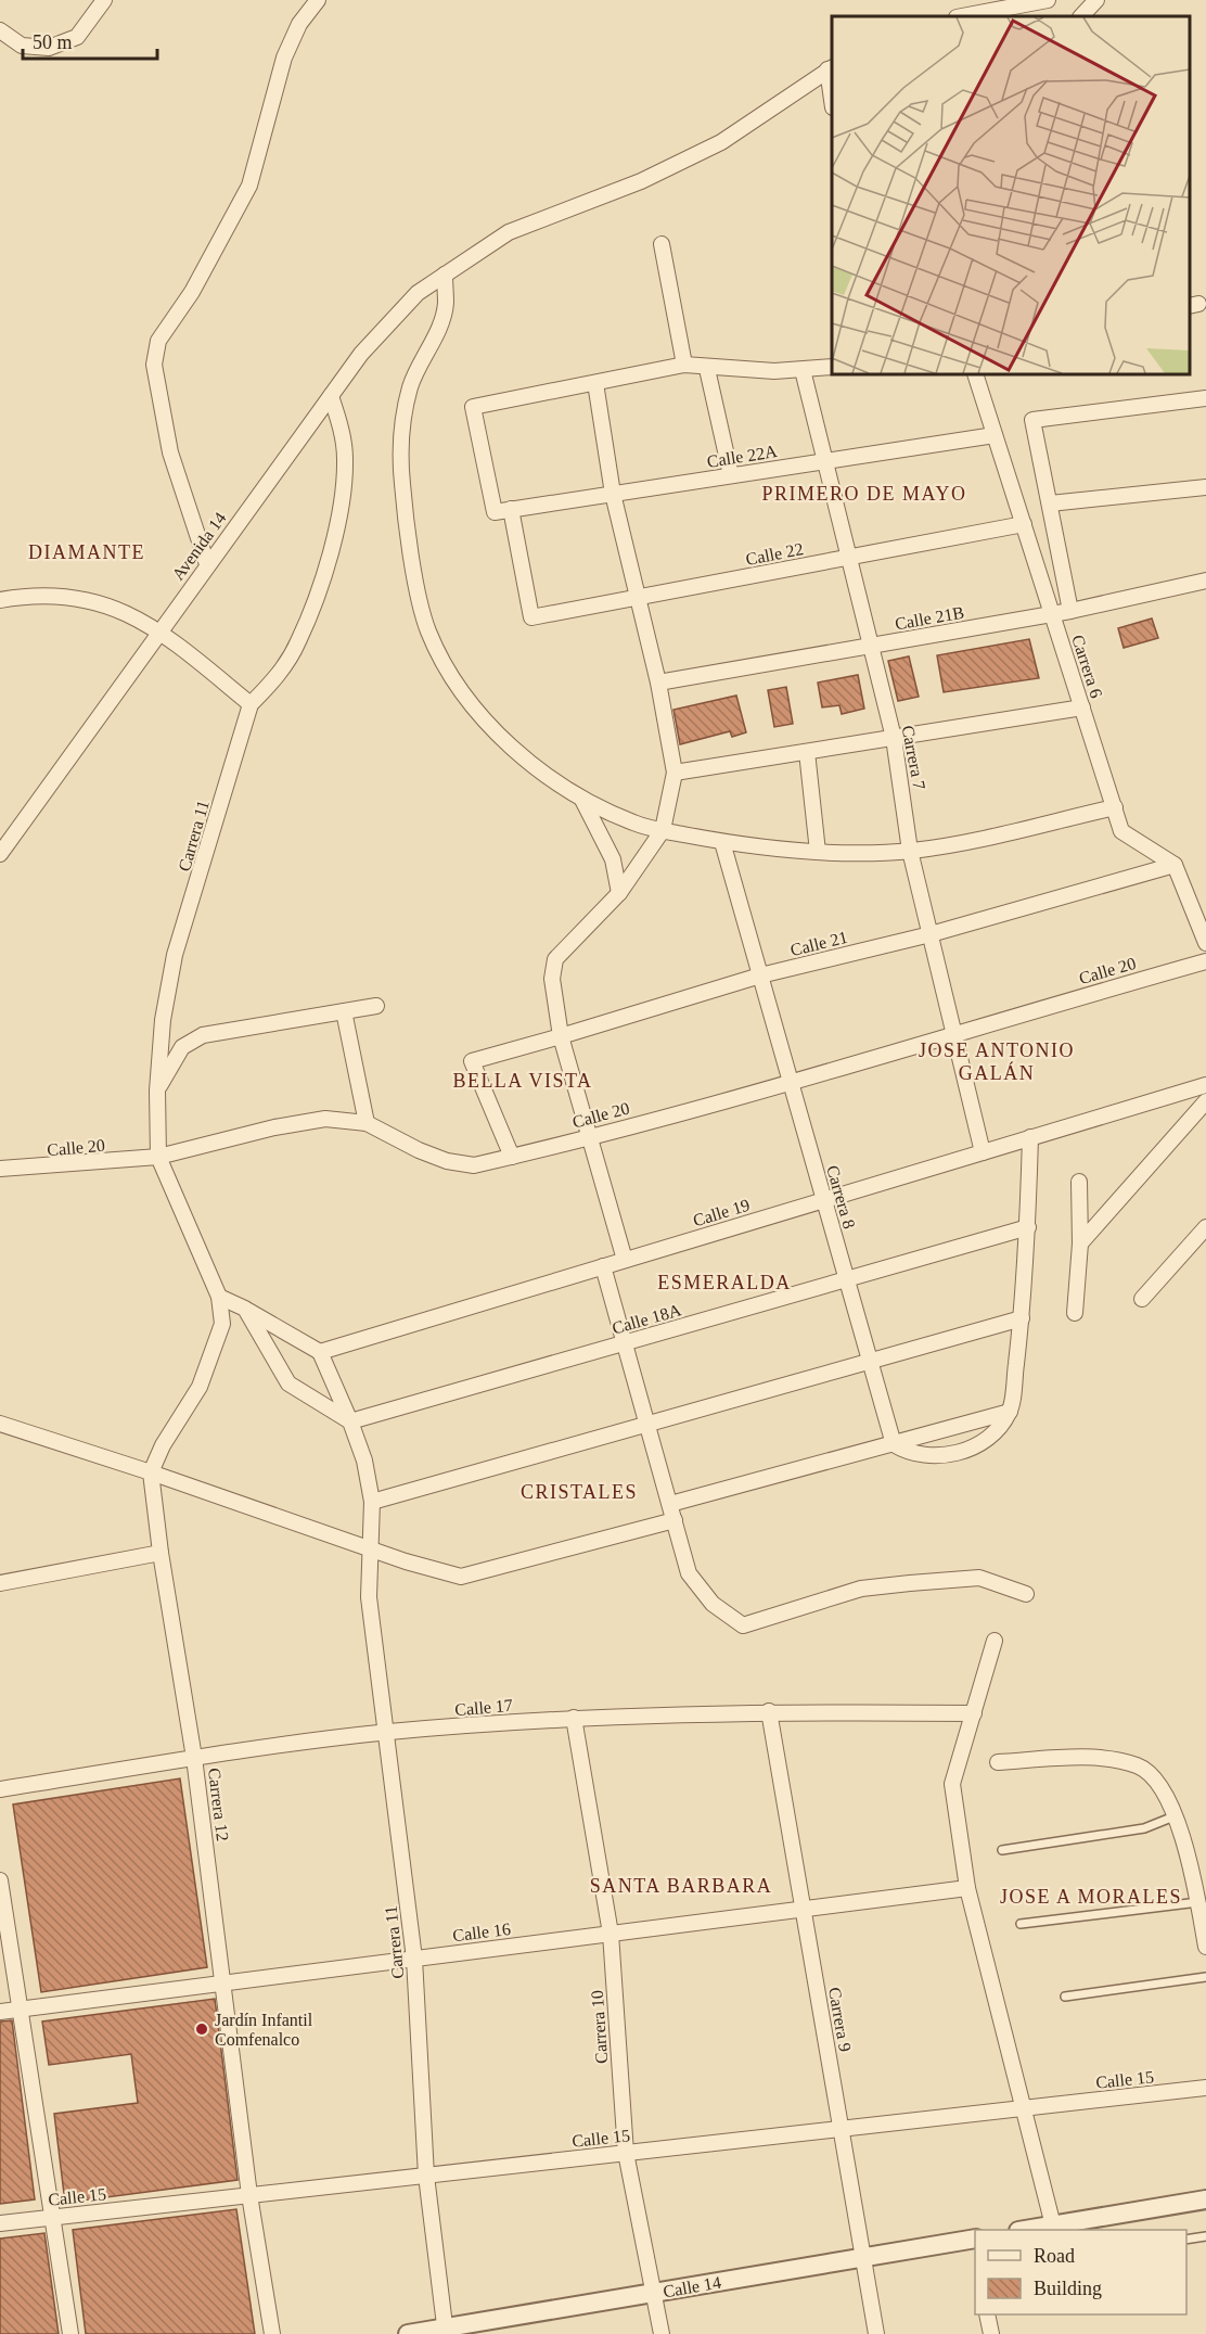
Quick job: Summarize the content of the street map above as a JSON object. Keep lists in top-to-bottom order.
{
  "streets": {
    "street": [
      "Calle 22A",
      "Avenida 14",
      "Calle 22",
      "Calle 21B",
      "Carrera 6",
      "Carrera 7",
      "Carrera 11",
      "Calle 21",
      "Calle 20",
      "Carrera 8",
      "Calle 19",
      "Calle 18A",
      "Calle 17",
      "Carrera 12",
      "Calle 16",
      "Carrera 9",
      "Carrera 10",
      "Calle 15",
      "Calle 14"
    ]
  },
  "crossings": [
    ["Calle 22A", "Calle 22"],
    ["Calle 22A", "Carrera 6"],
    ["Calle 22A", "Carrera 7"],
    ["Avenida 14", "Carrera 11"],
    ["Calle 22", "Carrera 6"],
    ["Calle 22", "Carrera 7"],
    ["Calle 21B", "Carrera 6"],
    ["Calle 21B", "Carrera 7"],
    ["Carrera 6", "Calle 21"],
    ["Carrera 7", "Calle 21"],
    ["Carrera 7", "Calle 20"],
    ["Carrera 7", "Calle 19"],
    ["Carrera 11", "Calle 20"],
    ["Carrera 11", "Calle 18A"],
    ["Carrera 11", "Calle 17"],
    ["Carrera 11", "Calle 16"],
    ["Carrera 11", "Calle 15"],
    ["Carrera 11", "Calle 14"],
    ["Calle 21", "Calle 20"],
    ["Calle 21", "Carrera 8"],
    ["Calle 20", "Carrera 8"],
    ["Carrera 8", "Calle 19"],
    ["Carrera 8", "Calle 18A"],
    ["Calle 17", "Carrera 12"],
    ["Calle 17", "Carrera 9"],
    ["Calle 17", "Carrera 10"],
    ["Carrera 12", "Calle 16"],
    ["Carrera 12", "Calle 15"],
    ["Calle 16", "Carrera 9"],
    ["Calle 16", "Carrera 10"],
    ["Carrera 9", "Calle 15"],
    ["Carrera 9", "Calle 14"],
    ["Carrera 10", "Calle 15"],
    ["Carrera 10", "Calle 14"]
  ],
  "districts": [
    "PRIMERO DE MAYO",
    "DIAMANTE",
    "JOSE ANTONIO GALÁN",
    "BELLA VISTA",
    "ESMERALDA",
    "CRISTALES",
    "SANTA BARBARA",
    "JOSE A MORALES"
  ],
  "places": ["Jardín Infantil Comfenalco"],
  "legend": ["Road", "Building"],
  "scale_bar": "50 m"
}
